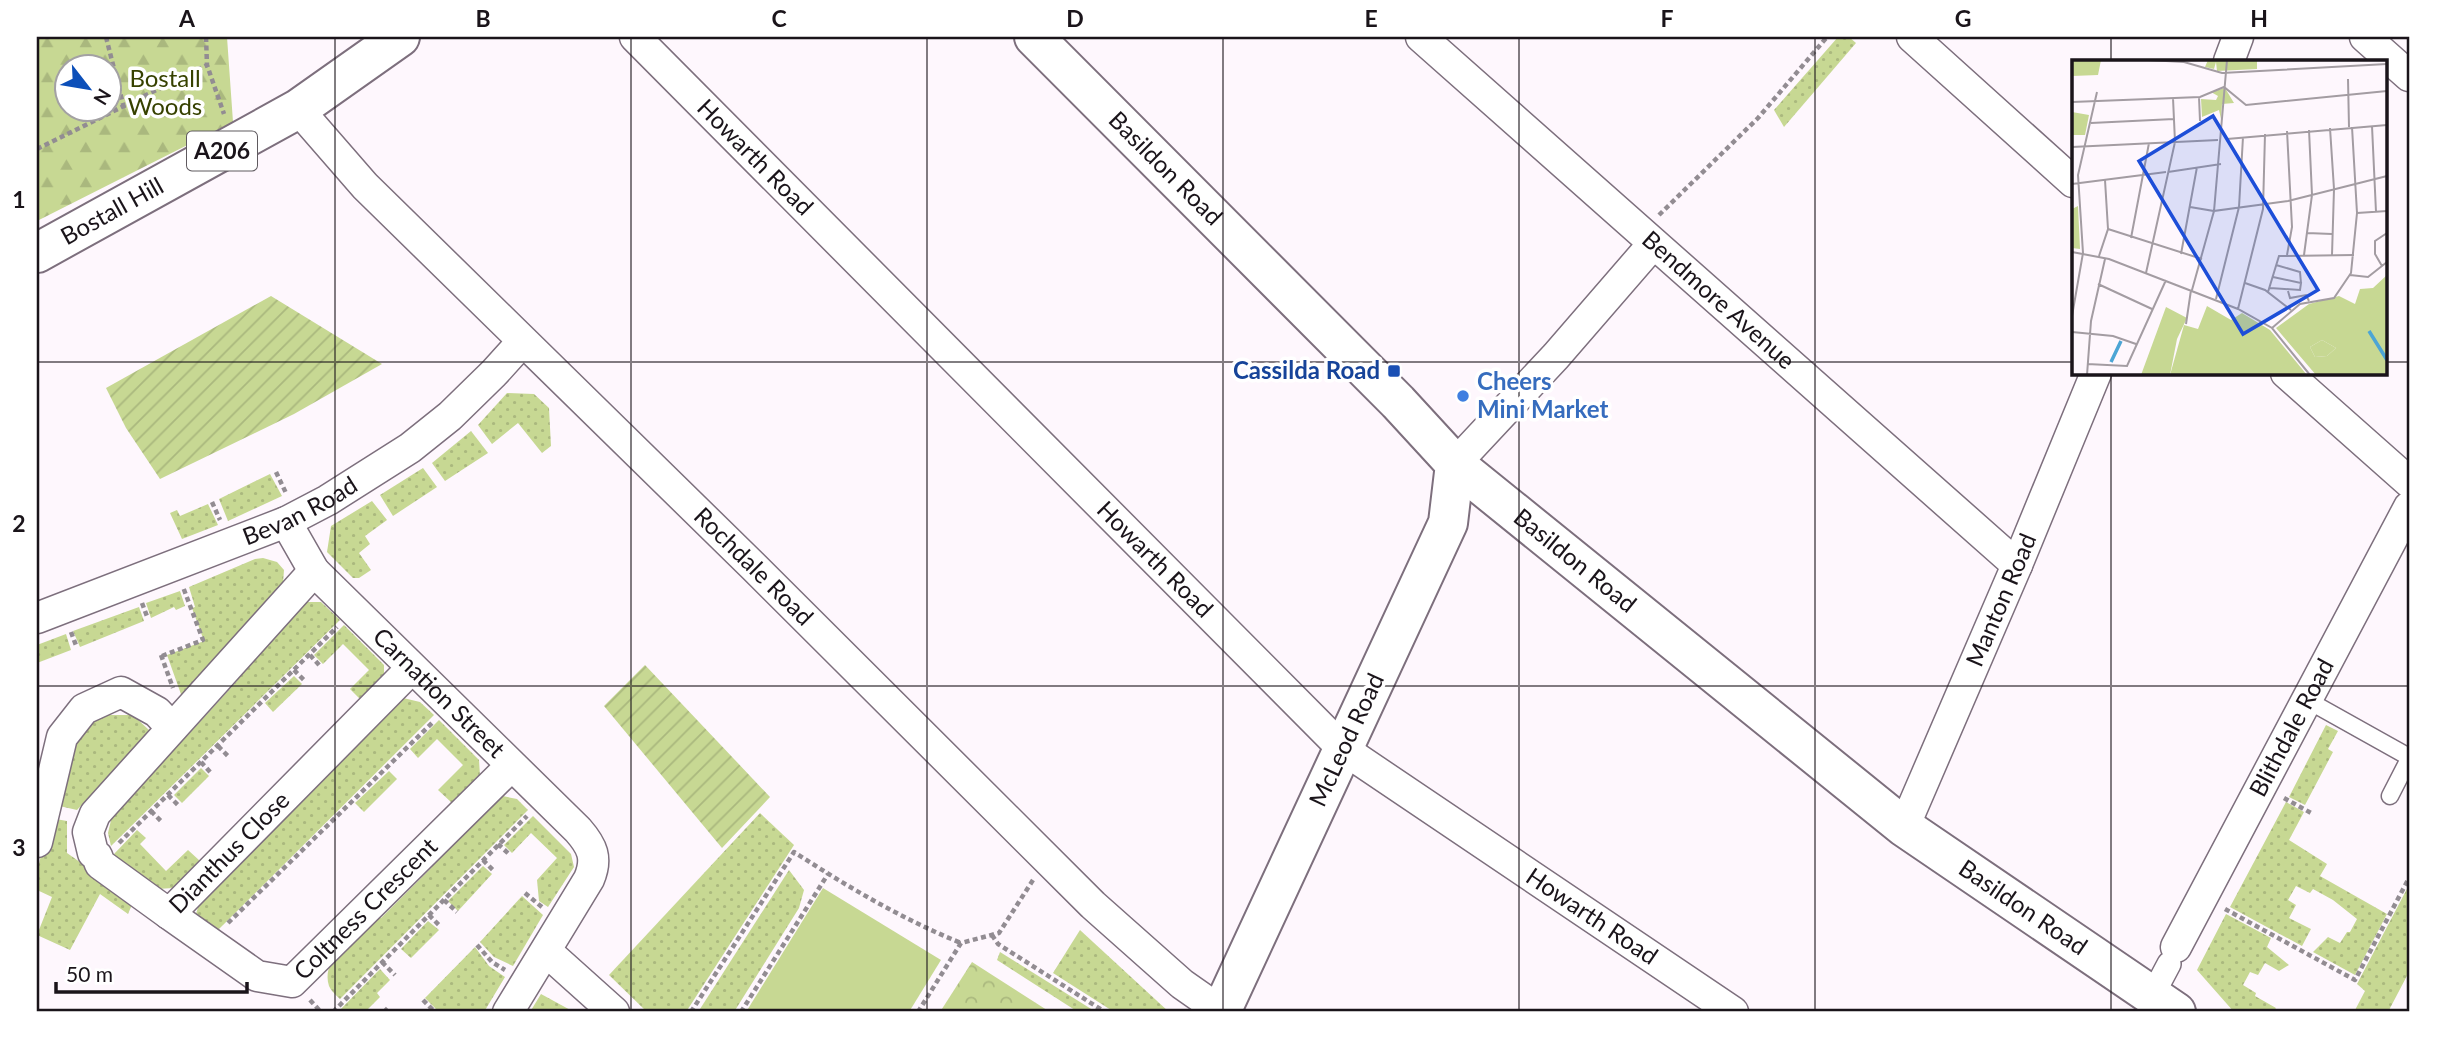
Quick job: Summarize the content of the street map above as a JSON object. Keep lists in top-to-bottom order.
{
  "streets": {
    "main road": [
      "A206",
      "Basildon Road",
      "Bostall Hill",
      "McLeod Road"
    ],
    "street": [
      "Howarth Road",
      "Bendmore Avenue",
      "Bevan Road",
      "Rochdale Road",
      "Manton Road",
      "Carnation Street",
      "Blithdale Road",
      "Dianthus Close",
      "Coltness Crescent"
    ]
  },
  "crossings": [
    ["Howarth Road", "McLeod Road"],
    ["Basildon Road", "Manton Road"],
    ["Basildon Road", "Blithdale Road"],
    ["Basildon Road", "McLeod Road"],
    ["Bostall Hill", "Rochdale Road"],
    ["Bendmore Avenue", "Manton Road"],
    ["Bevan Road", "Rochdale Road"],
    ["Bevan Road", "Carnation Street"],
    ["Rochdale Road", "McLeod Road"],
    ["Carnation Street", "Dianthus Close"],
    ["Carnation Street", "Coltness Crescent"],
    ["Dianthus Close", "Coltness Crescent"]
  ],
  "parks": ["Bostall Woods"],
  "places": {
    "transit": ["Cassilda Road"],
    "other": ["Cheers Mini Market"]
  },
  "scale_bar": "50 m",
  "north": "bottom right",
  "grid": {
    "columns": [
      "A",
      "B",
      "C",
      "D",
      "E",
      "F",
      "G",
      "H"
    ],
    "rows": ["1", "2", "3"]
  }
}
